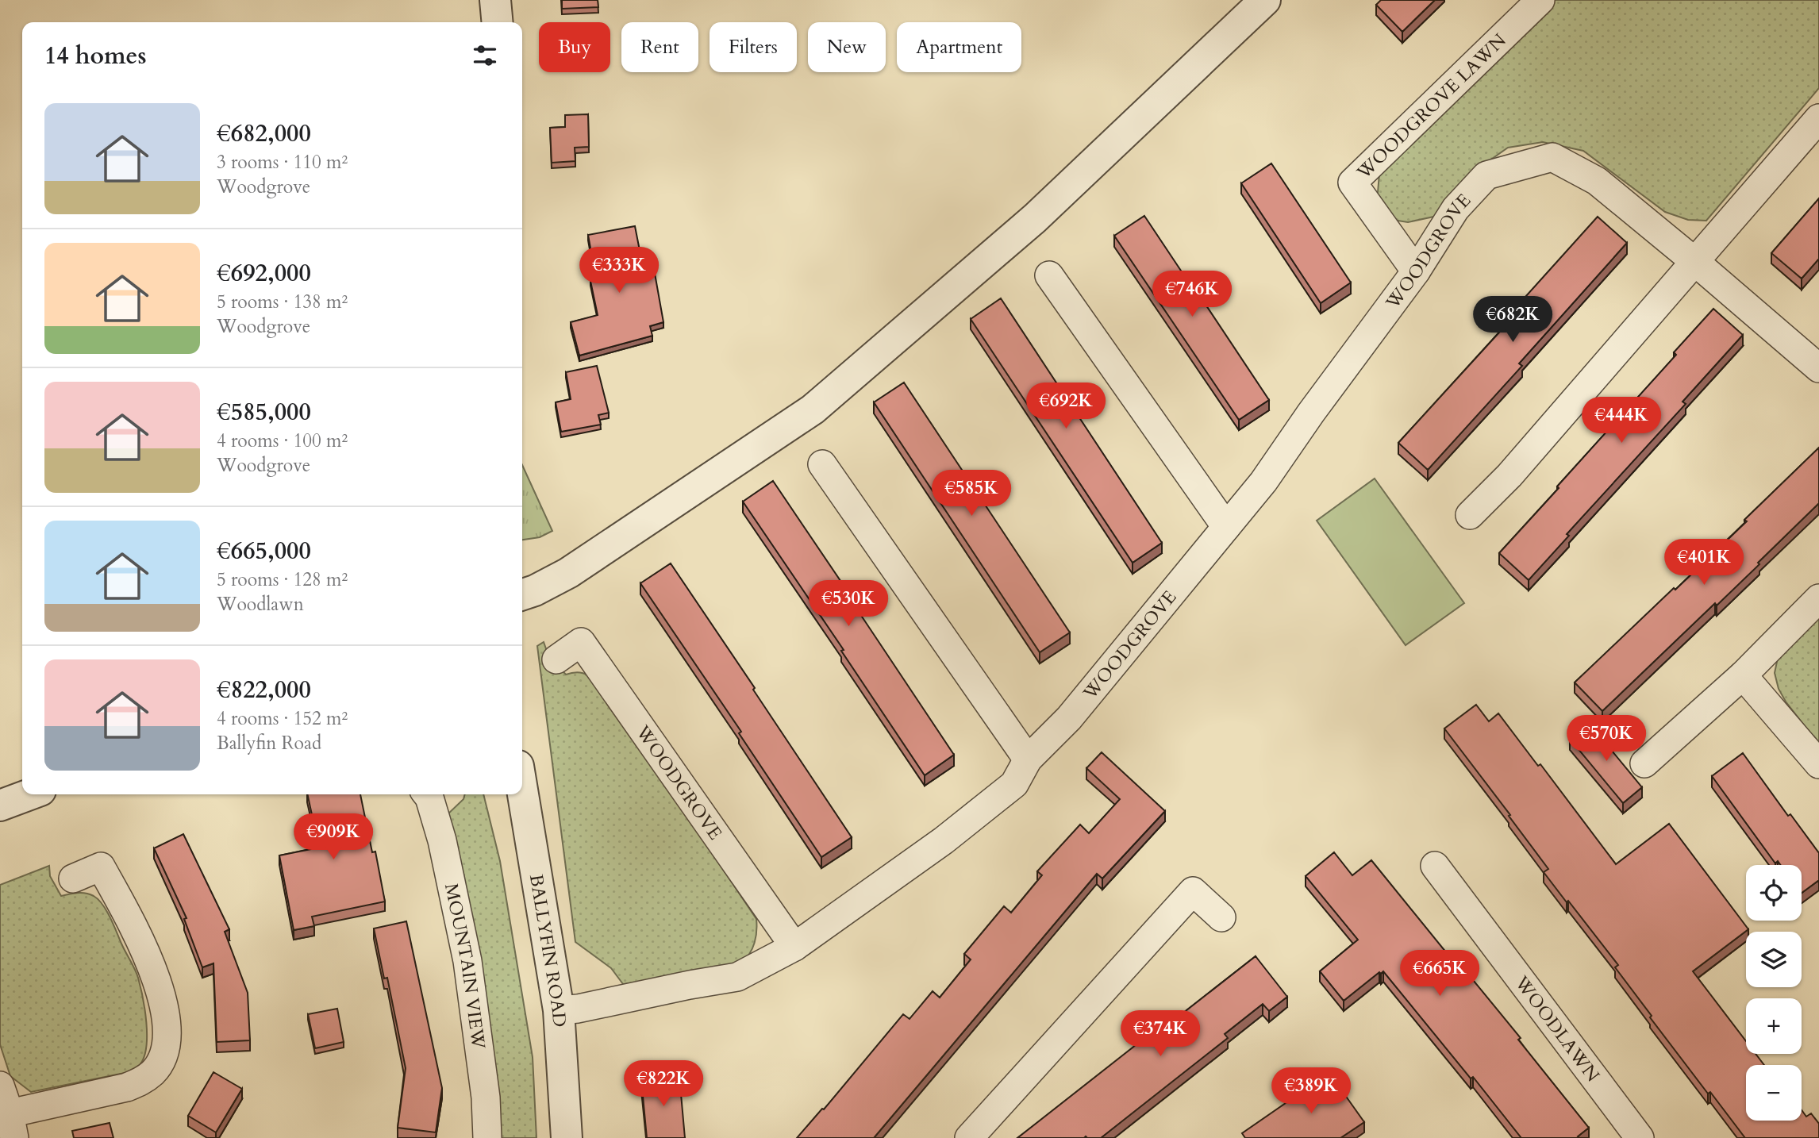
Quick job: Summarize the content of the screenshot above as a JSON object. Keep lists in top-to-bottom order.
{
  "streets": {
    "street": [
      "WOODGROVE LAWN",
      "WOODGROVE",
      "BALLYFIN ROAD",
      "MOUNTAIN VIEW",
      "WOODLAWN"
    ]
  },
  "crossings": [
    ["WOODGROVE LAWN", "WOODGROVE"],
    ["WOODGROVE", "BALLYFIN ROAD"]
  ],
  "page": {
    "chip": [
      "Buy",
      "Rent",
      "Filters",
      "New",
      "Apartment"
    ],
    "heading": "14 homes",
    "list": [
      {
        "name": "€682,000",
        "note": "3 rooms · 110 m² · Woodgrove"
      },
      {
        "name": "€692,000",
        "note": "5 rooms · 138 m² · Woodgrove"
      },
      {
        "name": "€585,000",
        "note": "4 rooms · 100 m² · Woodgrove"
      },
      {
        "name": "€665,000",
        "note": "5 rooms · 128 m² · Woodlawn"
      },
      {
        "name": "€822,000",
        "note": "4 rooms · 152 m² · Ballyfin Road"
      }
    ],
    "price": [
      "€333K",
      "€746K",
      "€682K",
      "€692K",
      "€444K",
      "€585K",
      "€401K",
      "€530K",
      "€570K",
      "€909K",
      "€665K",
      "€374K",
      "€822K",
      "€389K"
    ],
    "map_buttons": ["+", "−"]
  }
}
